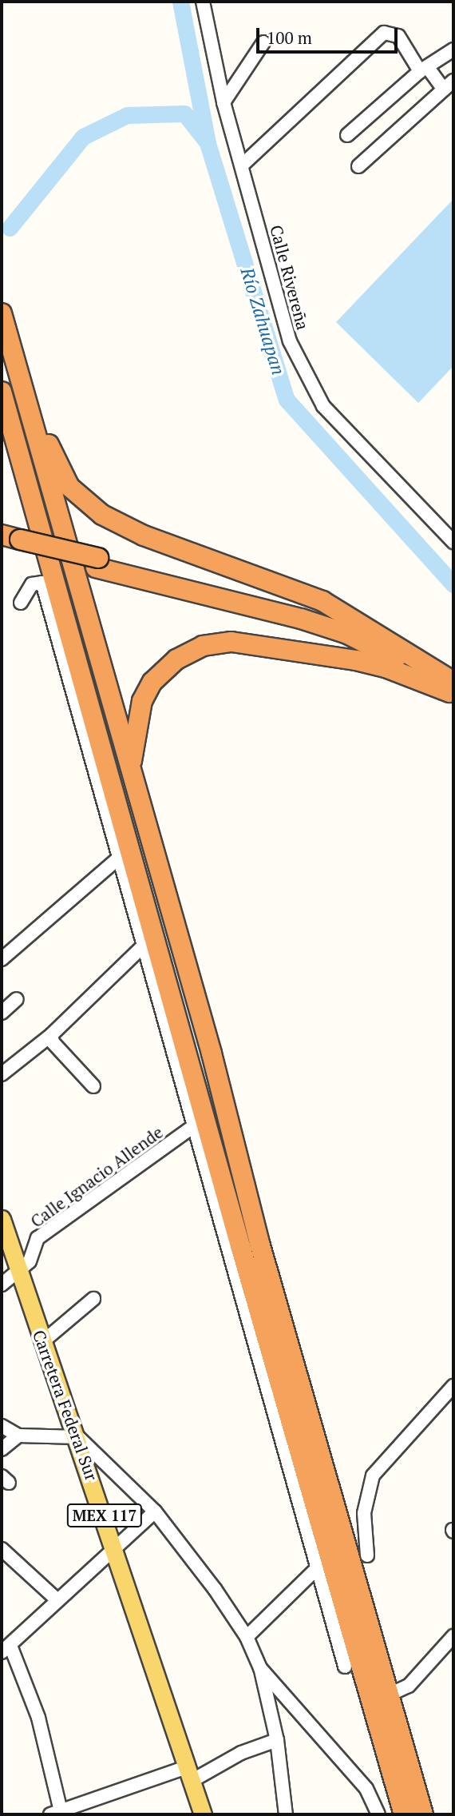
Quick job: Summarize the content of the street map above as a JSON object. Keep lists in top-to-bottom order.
{
  "streets": {
    "main road": ["Carretera Federal Sur", "MEX 117"],
    "street": ["Calle Rivereña", "Calle Ignacio Allende"]
  },
  "crossings": [
    ["Calle Ignacio Allende", "Carretera Federal Sur"]
  ],
  "water": ["Río Zahuapan"],
  "scale_bar": "100 m"
}
